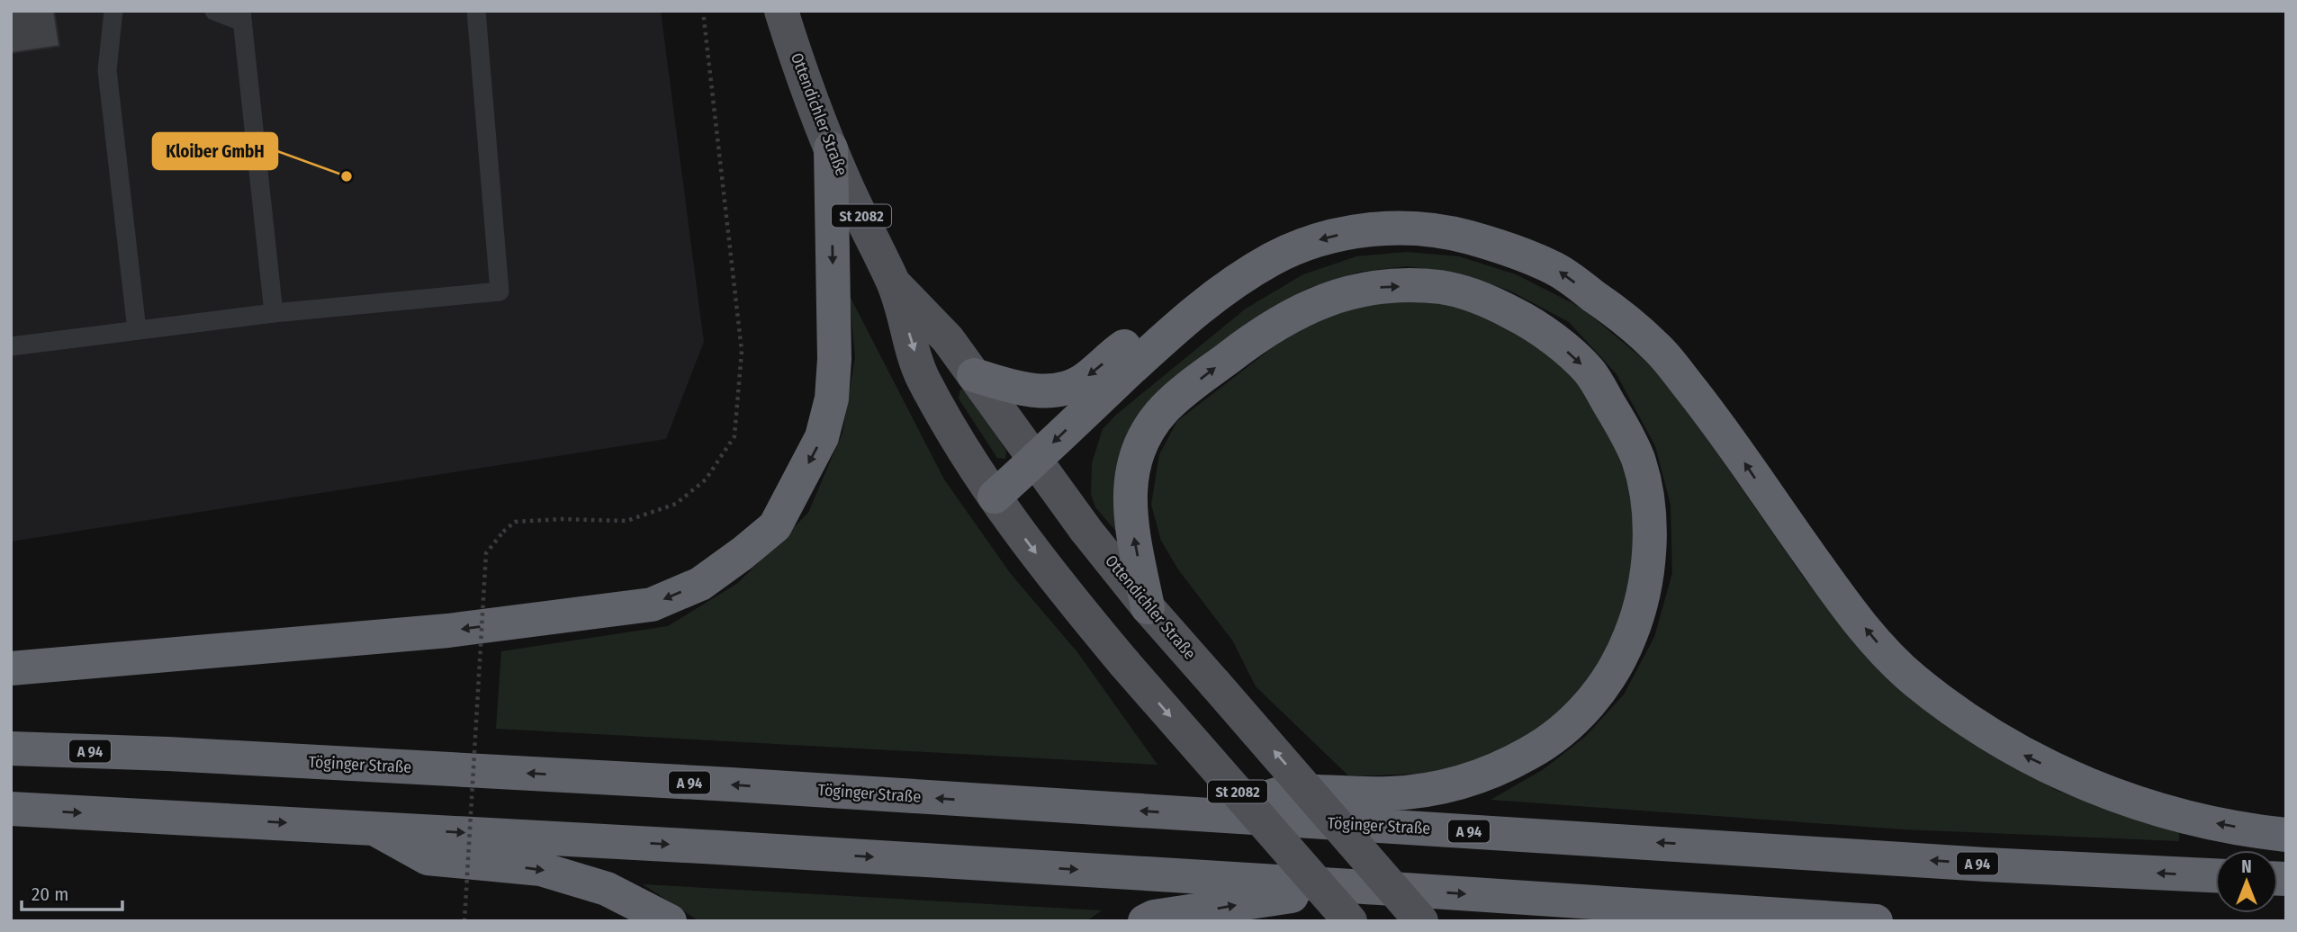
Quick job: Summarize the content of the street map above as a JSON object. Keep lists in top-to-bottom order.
{
  "streets": {
    "highway": ["A 94", "Töginger Straße"],
    "main road": ["Ottendichler Straße", "St 2082"]
  },
  "places": ["Kloiber GmbH"],
  "scale_bar": "20 m",
  "north": "top"
}
